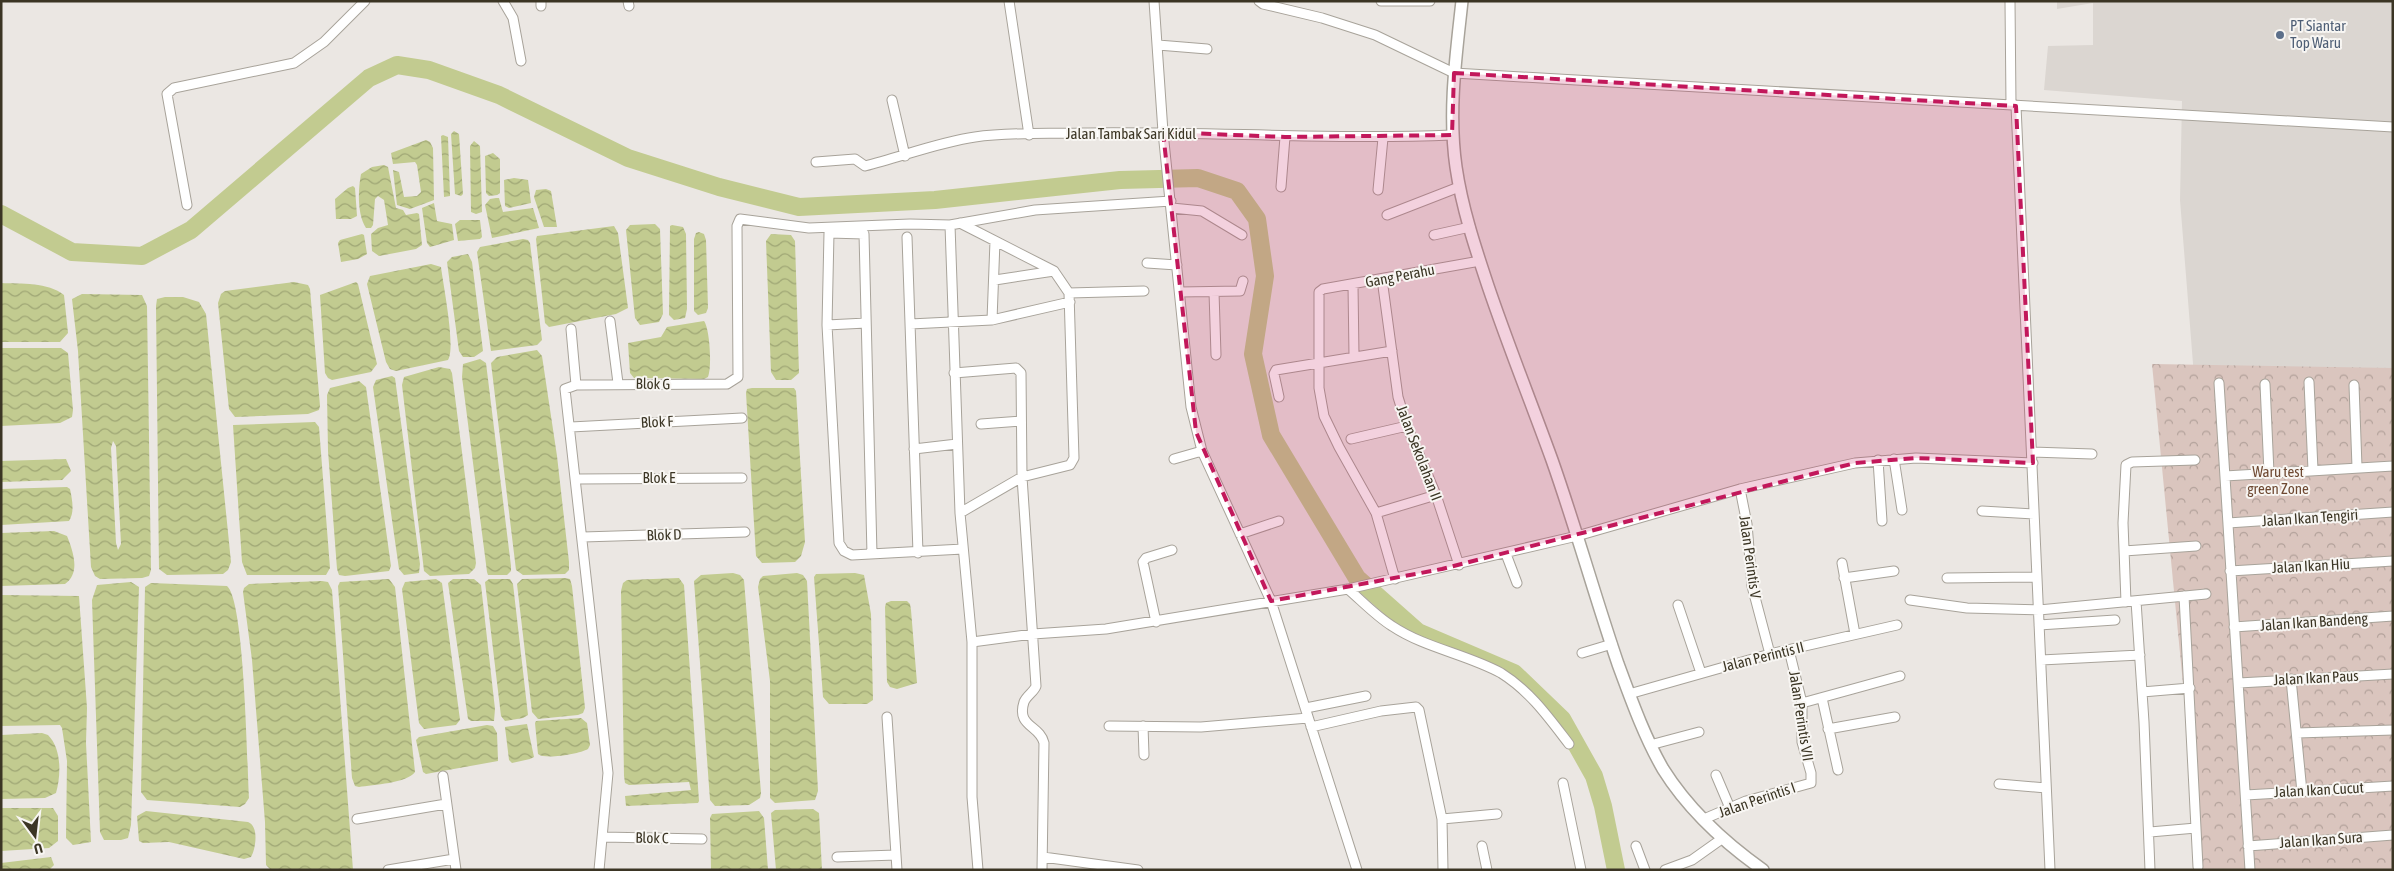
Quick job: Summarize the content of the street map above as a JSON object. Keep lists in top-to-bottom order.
{
  "streets": {
    "street": [
      "Jalan Tambak Sari Kidul",
      "Gang Perahu",
      "Blok G",
      "Blok F",
      "Jalan Sekolahan II",
      "Blok E",
      "Jalan Ikan Tengiri",
      "Blok D",
      "Jalan Perintis V",
      "Jalan Ikan Hiu",
      "Jalan Ikan Bandeng",
      "Jalan Perintis II",
      "Jalan Ikan Paus",
      "Jalan Perintis VII",
      "Jalan Ikan Cucut",
      "Jalan Perintis I",
      "Blok C",
      "Jalan Ikan Sura"
    ]
  },
  "crossings": [
    ["Gang Perahu", "Jalan Sekolahan II"],
    ["Blok G", "Blok F"],
    ["Jalan Perintis V", "Jalan Perintis II"],
    ["Jalan Perintis II", "Jalan Perintis VII"],
    ["Jalan Perintis VII", "Jalan Perintis I"]
  ],
  "parks": ["Waru test green Zone"],
  "places": ["PT Siantar Top Waru"],
  "north": "bottom"
}
